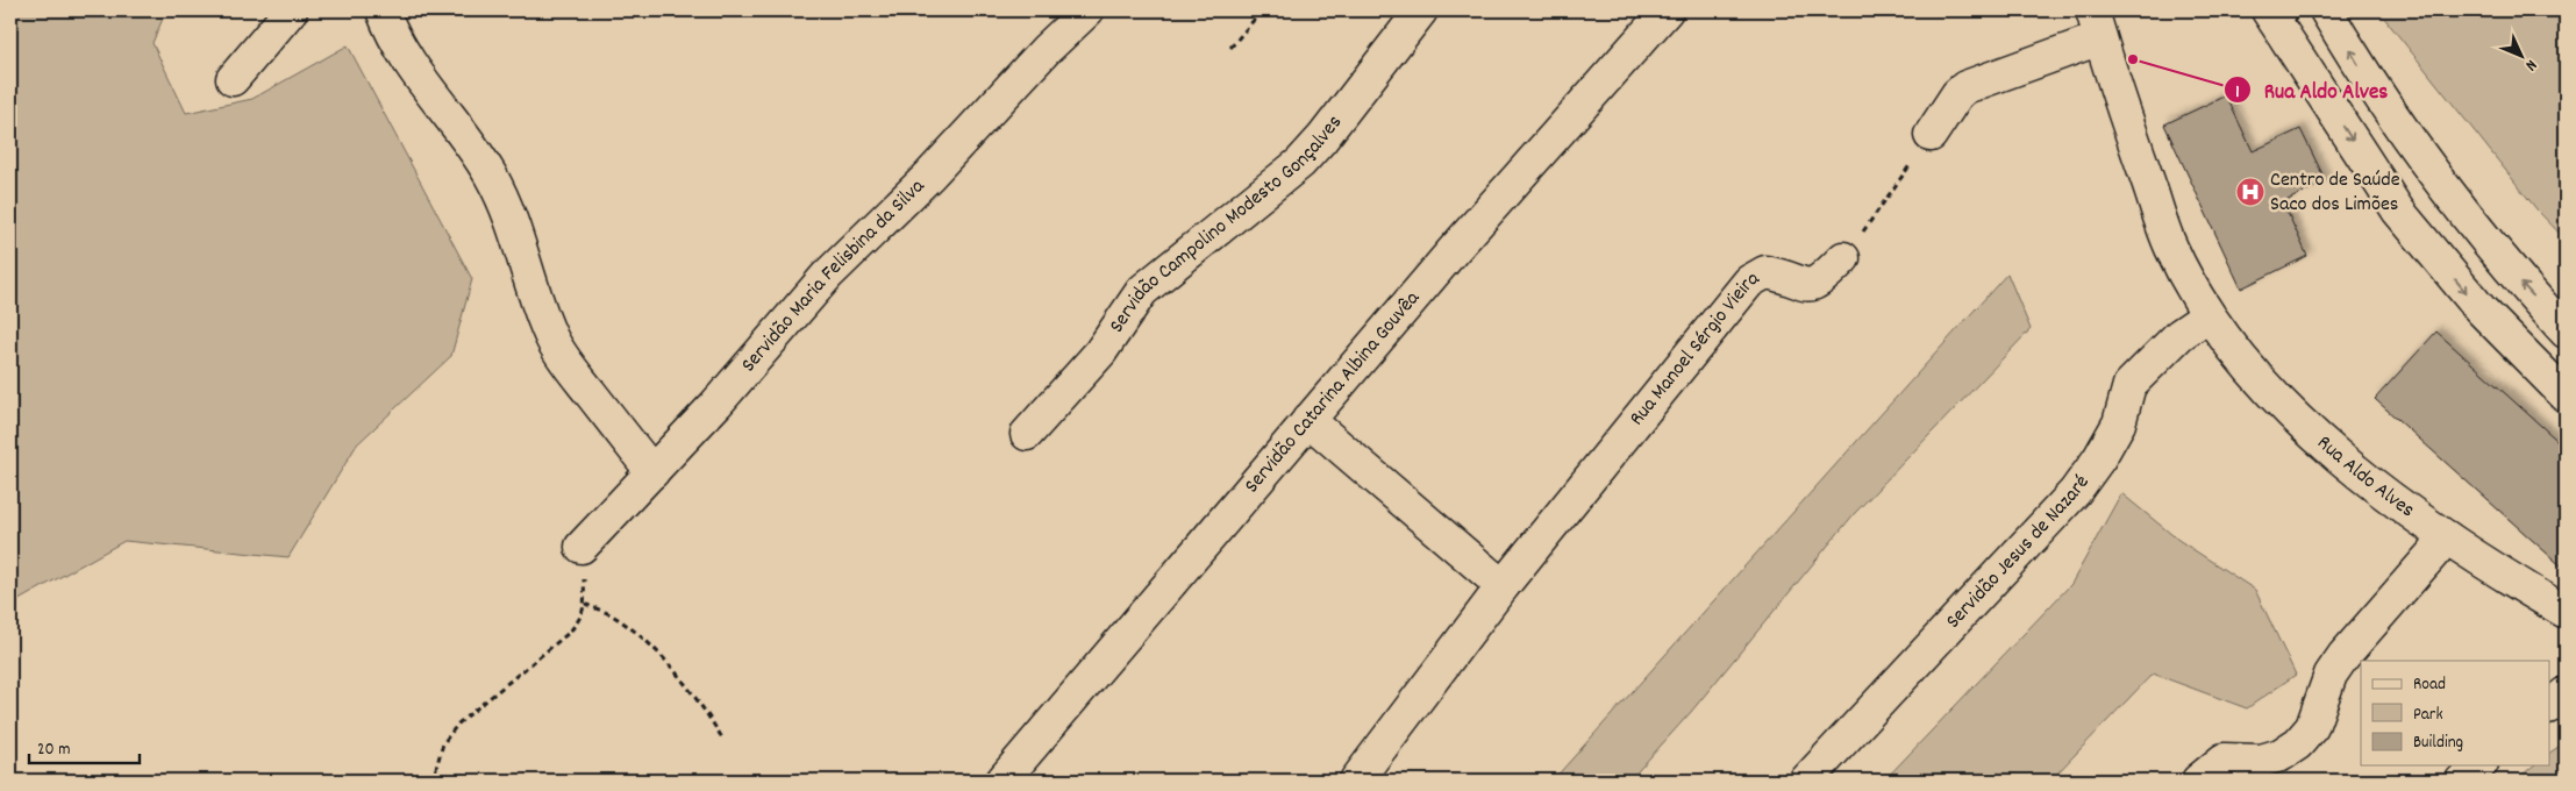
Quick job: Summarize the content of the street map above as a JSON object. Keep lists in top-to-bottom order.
{
  "streets": {
    "street": [
      "Servidão Campolino Modesto Gonçalves",
      "Servidão Maria Felisbina da Silva",
      "Rua Manoel Sérgio Vieira",
      "Servidão Catarina Albina Gouvêa",
      "Rua Aldo Alves",
      "Servidão Jesus de Nazaré"
    ]
  },
  "crossings": [
    ["Rua Aldo Alves", "Servidão Jesus de Nazaré"]
  ],
  "places": {
    "other": ["Rua Aldo Alves"],
    "hospital": ["Centro de Saúde Saco dos Limões"]
  },
  "legend": ["Road", "Park", "Building"],
  "scale_bar": "20 m",
  "north": "bottom right"
}
